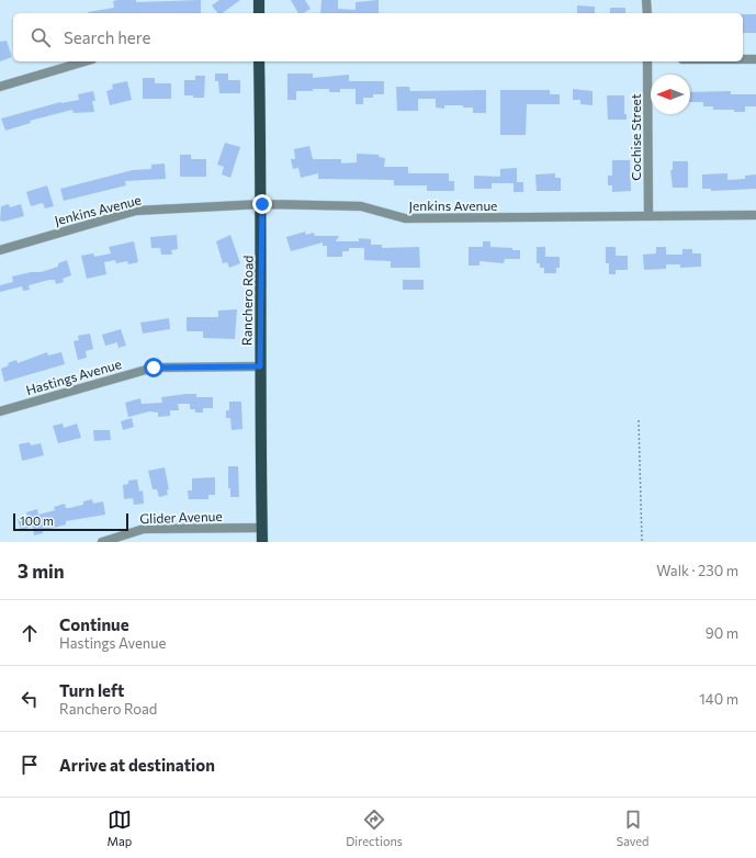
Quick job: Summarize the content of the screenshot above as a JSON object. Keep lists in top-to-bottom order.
{
  "streets": {
    "main road": ["Ranchero Road"],
    "street": [
      "Cochise Street",
      "Jenkins Avenue",
      "Hastings Avenue",
      "Glider Avenue"
    ]
  },
  "crossings": [
    ["Cochise Street", "Jenkins Avenue"],
    ["Jenkins Avenue", "Ranchero Road"],
    ["Ranchero Road", "Hastings Avenue"],
    ["Ranchero Road", "Glider Avenue"]
  ],
  "scale_bar": "100 m",
  "north": "left",
  "page": {
    "search": "Search here",
    "scale": "100 m",
    "heading": ["3 min", "Walk · 230 m"],
    "list": [
      ["Continue", "Hastings Avenue", "90 m"],
      ["Turn left", "Ranchero Road", "140 m"],
      "Arrive at destination"
    ],
    "nav": ["Map", "Directions", "Saved"]
  }
}
